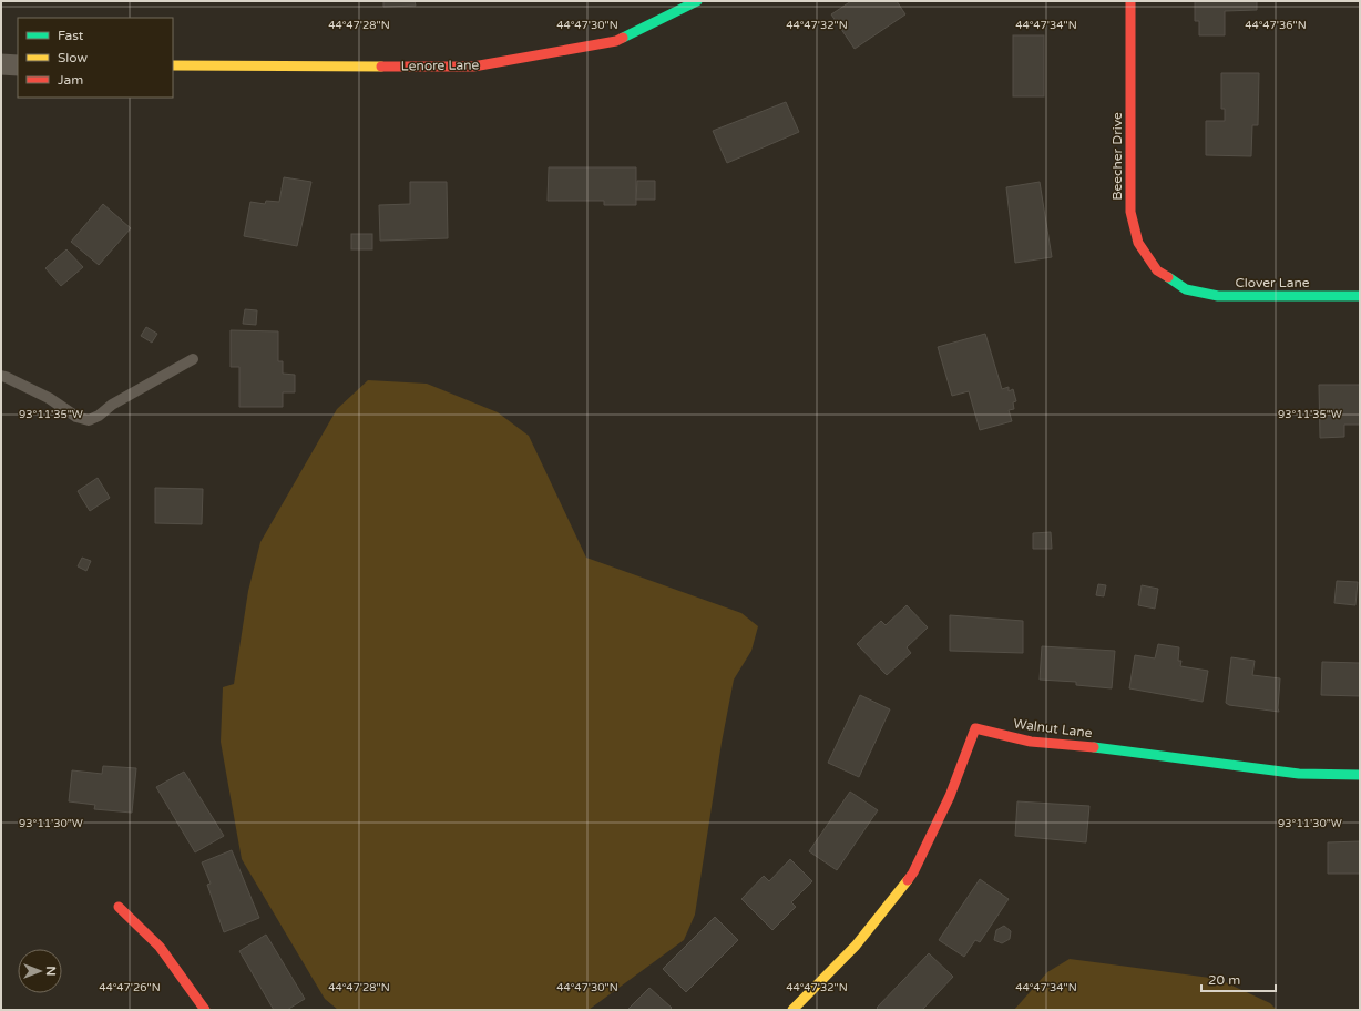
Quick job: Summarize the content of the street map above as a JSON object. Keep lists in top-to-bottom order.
{
  "streets": {
    "street": [
      "Lenore Lane",
      "Beecher Drive",
      "Clover Lane",
      "Walnut Lane"
    ]
  },
  "crossings": [
    ["Beecher Drive", "Clover Lane"]
  ],
  "legend": ["Fast", "Slow", "Jam"],
  "scale_bar": "20 m",
  "north": "right",
  "coordinates": [
    "44°47'28\"N",
    "44°47'30\"N",
    "44°47'32\"N",
    "44°47'34\"N",
    "44°47'36\"N",
    "93°11'35\"W",
    "93°11'30\"W",
    "44°47'26\"N"
  ]
}
